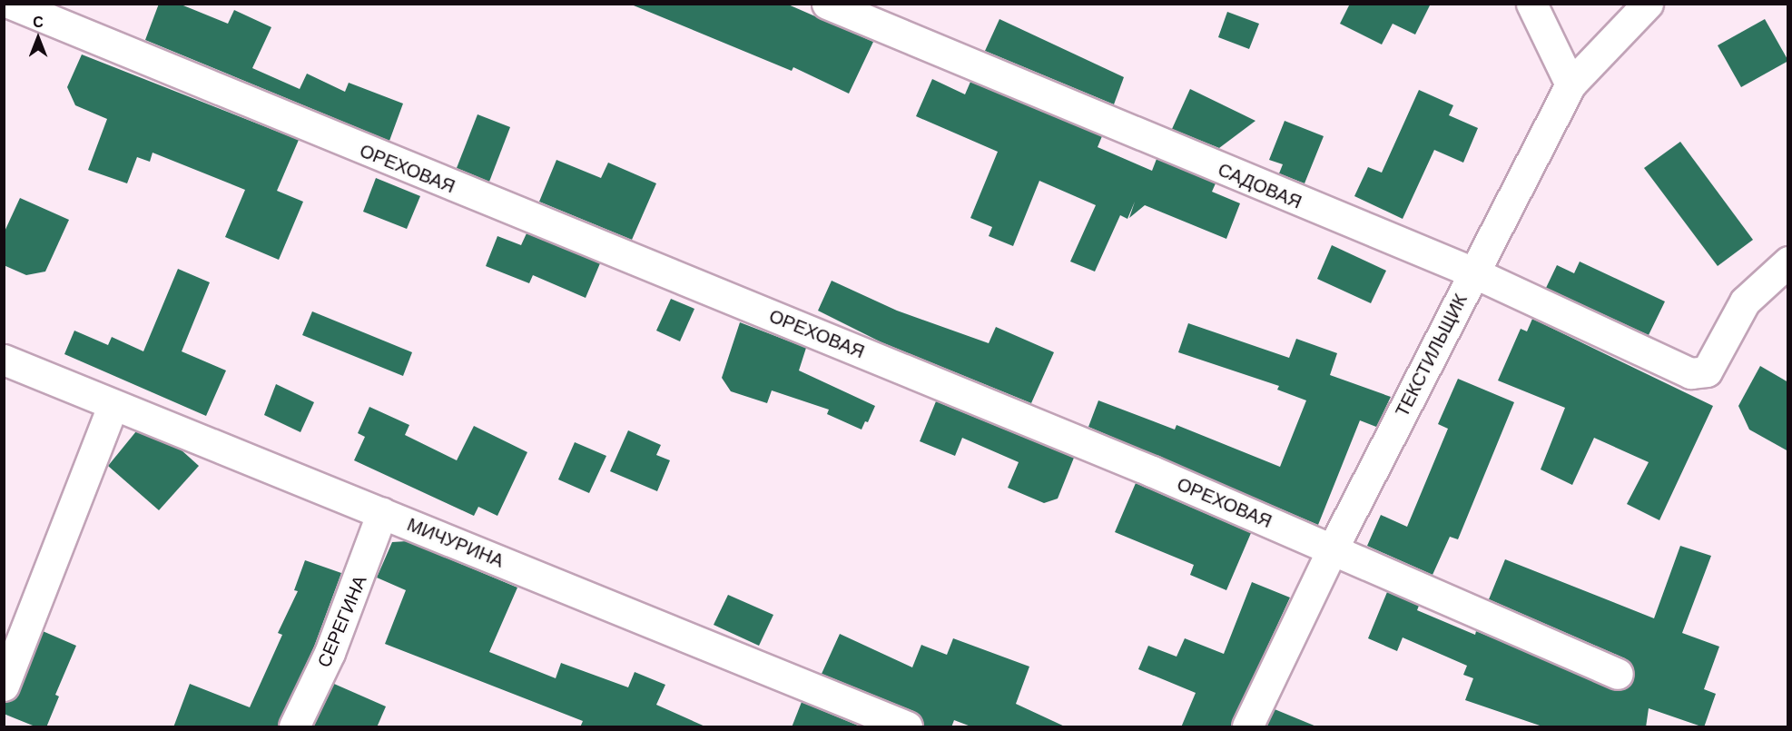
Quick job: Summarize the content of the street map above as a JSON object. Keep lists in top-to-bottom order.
{
  "streets": {
    "street": [
      "ОРЕХОВАЯ",
      "САДОВАЯ",
      "ТЕКСТИЛЬЩИК",
      "МИЧУРИНА",
      "СЕРЕГИНА"
    ]
  },
  "crossings": [
    ["ОРЕХОВАЯ", "ТЕКСТИЛЬЩИК"],
    ["САДОВАЯ", "ТЕКСТИЛЬЩИК"],
    ["МИЧУРИНА", "СЕРЕГИНА"]
  ],
  "north": "top"
}
